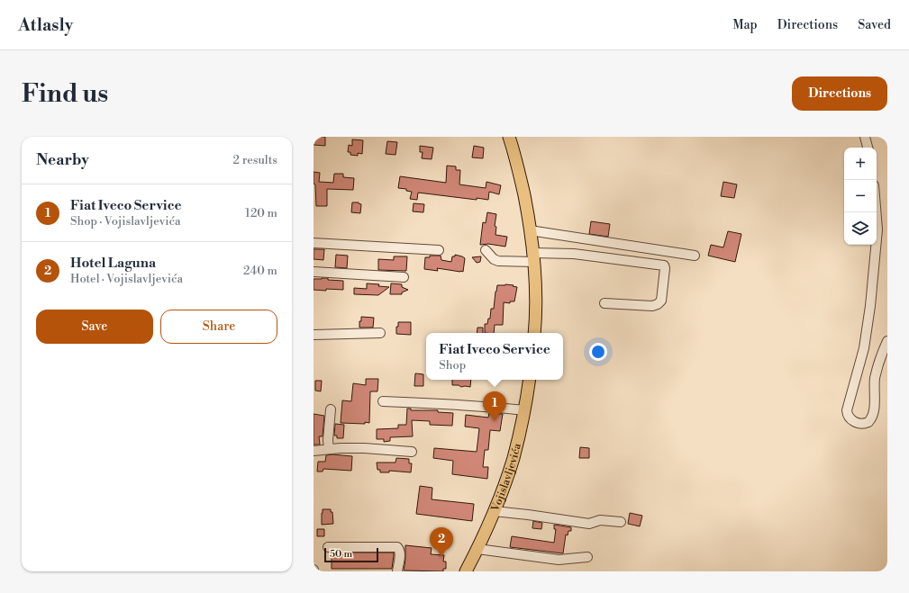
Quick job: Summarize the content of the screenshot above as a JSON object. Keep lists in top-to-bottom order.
{
  "streets": {
    "main road": ["Vojislavljevića"]
  },
  "scale_bar": "50 m",
  "page": {
    "header": "Atlasly",
    "nav": ["Map", "Directions", "Saved"],
    "buttons": [
      "Directions",
      ["Save", "Share"]
    ],
    "title": "Find us",
    "heading": ["Nearby", "2 results"],
    "map_buttons": ["+", "−"],
    "list": [
      {
        "mark": "1",
        "name": "Fiat Iveco Service",
        "note": "Shop · Vojislavljevića",
        "value": "120 m"
      },
      {
        "mark": "2",
        "name": "Hotel Laguna",
        "note": "Hotel · Vojislavljevića",
        "value": "240 m"
      }
    ],
    "popup": ["Fiat Iveco Service", "Shop"],
    "pins": ["1", "2"],
    "scale": "50 m"
  }
}
